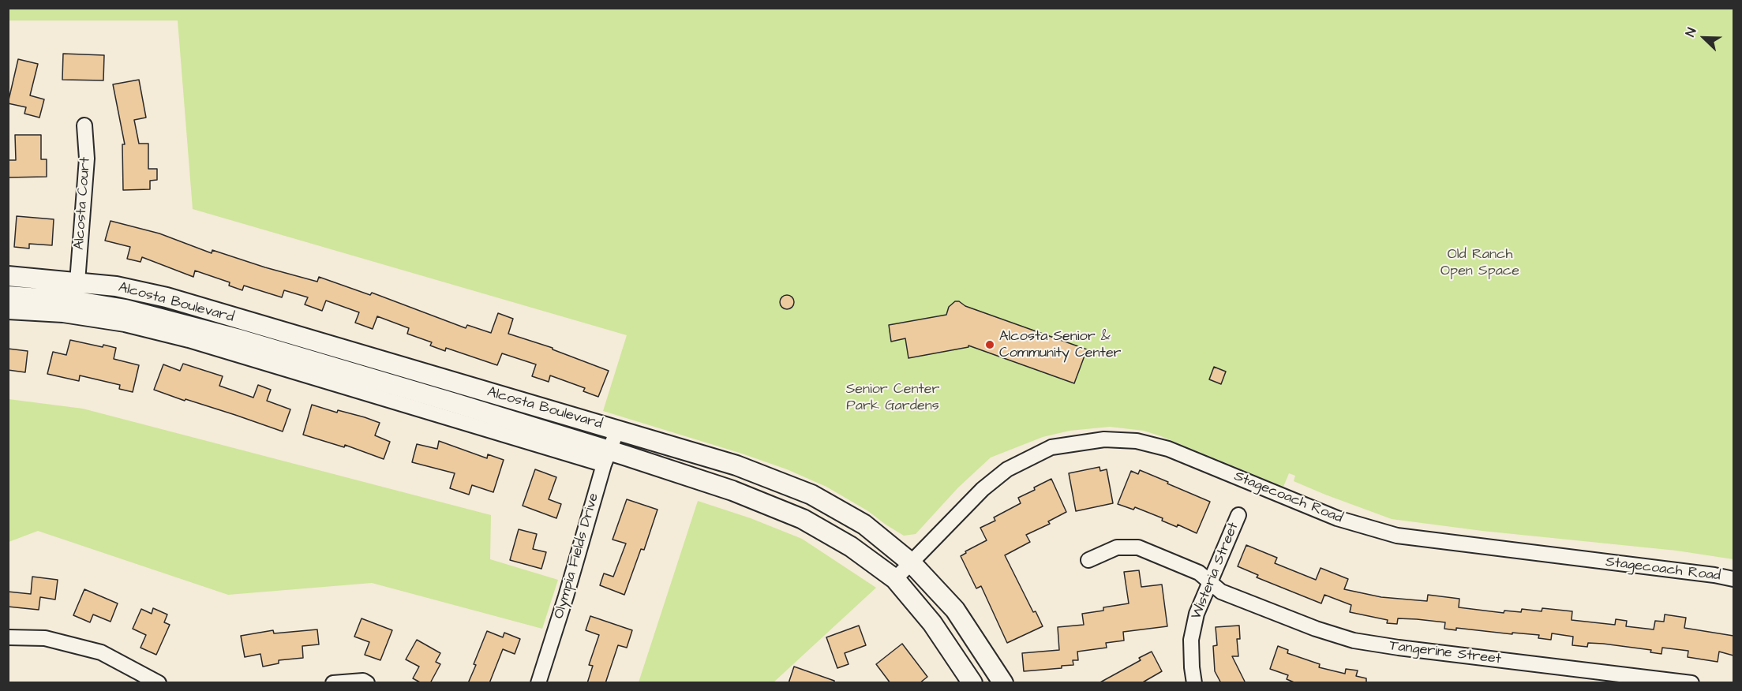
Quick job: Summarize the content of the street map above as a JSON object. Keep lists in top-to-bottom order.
{
  "streets": {
    "main road": ["Alcosta Boulevard"],
    "street": [
      "Alcosta Court",
      "Stagecoach Road",
      "Olympia Fields Drive",
      "Wisteria Street",
      "Tangerine Street"
    ]
  },
  "crossings": [
    ["Alcosta Court", "Alcosta Boulevard"],
    ["Alcosta Boulevard", "Stagecoach Road"],
    ["Alcosta Boulevard", "Olympia Fields Drive"],
    ["Wisteria Street", "Tangerine Street"]
  ],
  "parks": ["Old Ranch Open Space", "Senior Center Park Gardens"],
  "places": ["Alcosta Senior & Community Center"],
  "north": "top left"
}
